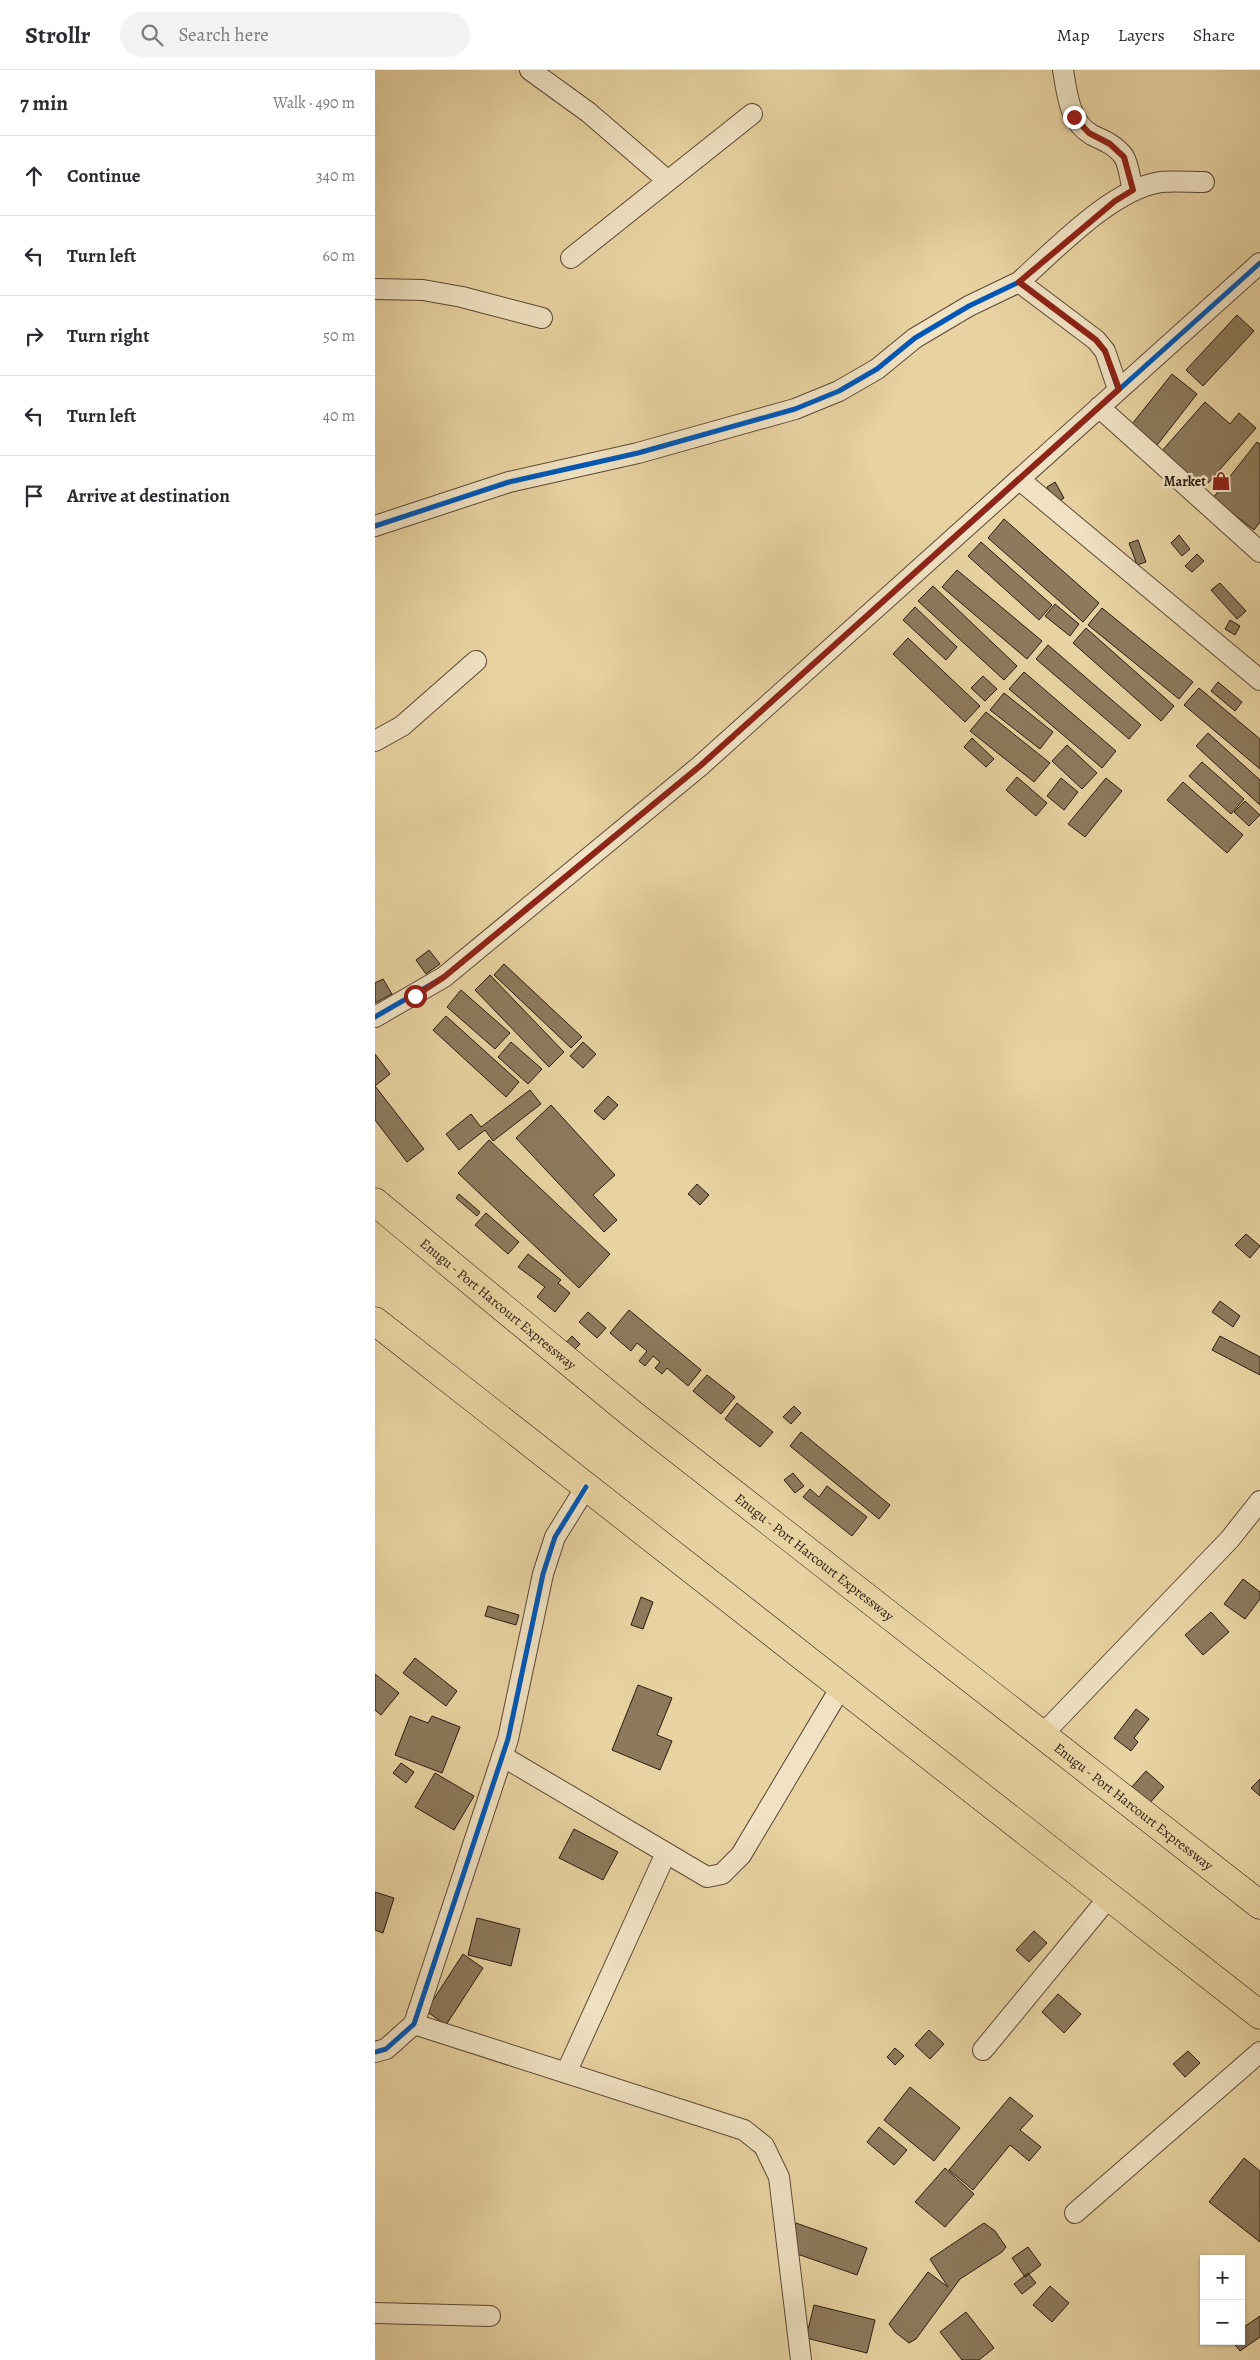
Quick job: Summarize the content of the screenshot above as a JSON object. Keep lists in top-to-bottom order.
{
  "streets": {
    "highway": ["Enugu - Port Harcourt Expressway"]
  },
  "places": {
    "shop": ["Market"]
  },
  "page": {
    "header": "Strollr",
    "search": "Search here",
    "nav": ["Map", "Layers", "Share"],
    "heading": ["7 min", "Walk · 490 m"],
    "list": [
      ["Continue", "340 m"],
      ["Turn left", "60 m"],
      ["Turn right", "50 m"],
      ["Turn left", "40 m"],
      "Arrive at destination"
    ],
    "map_buttons": ["+", "−"]
  }
}
